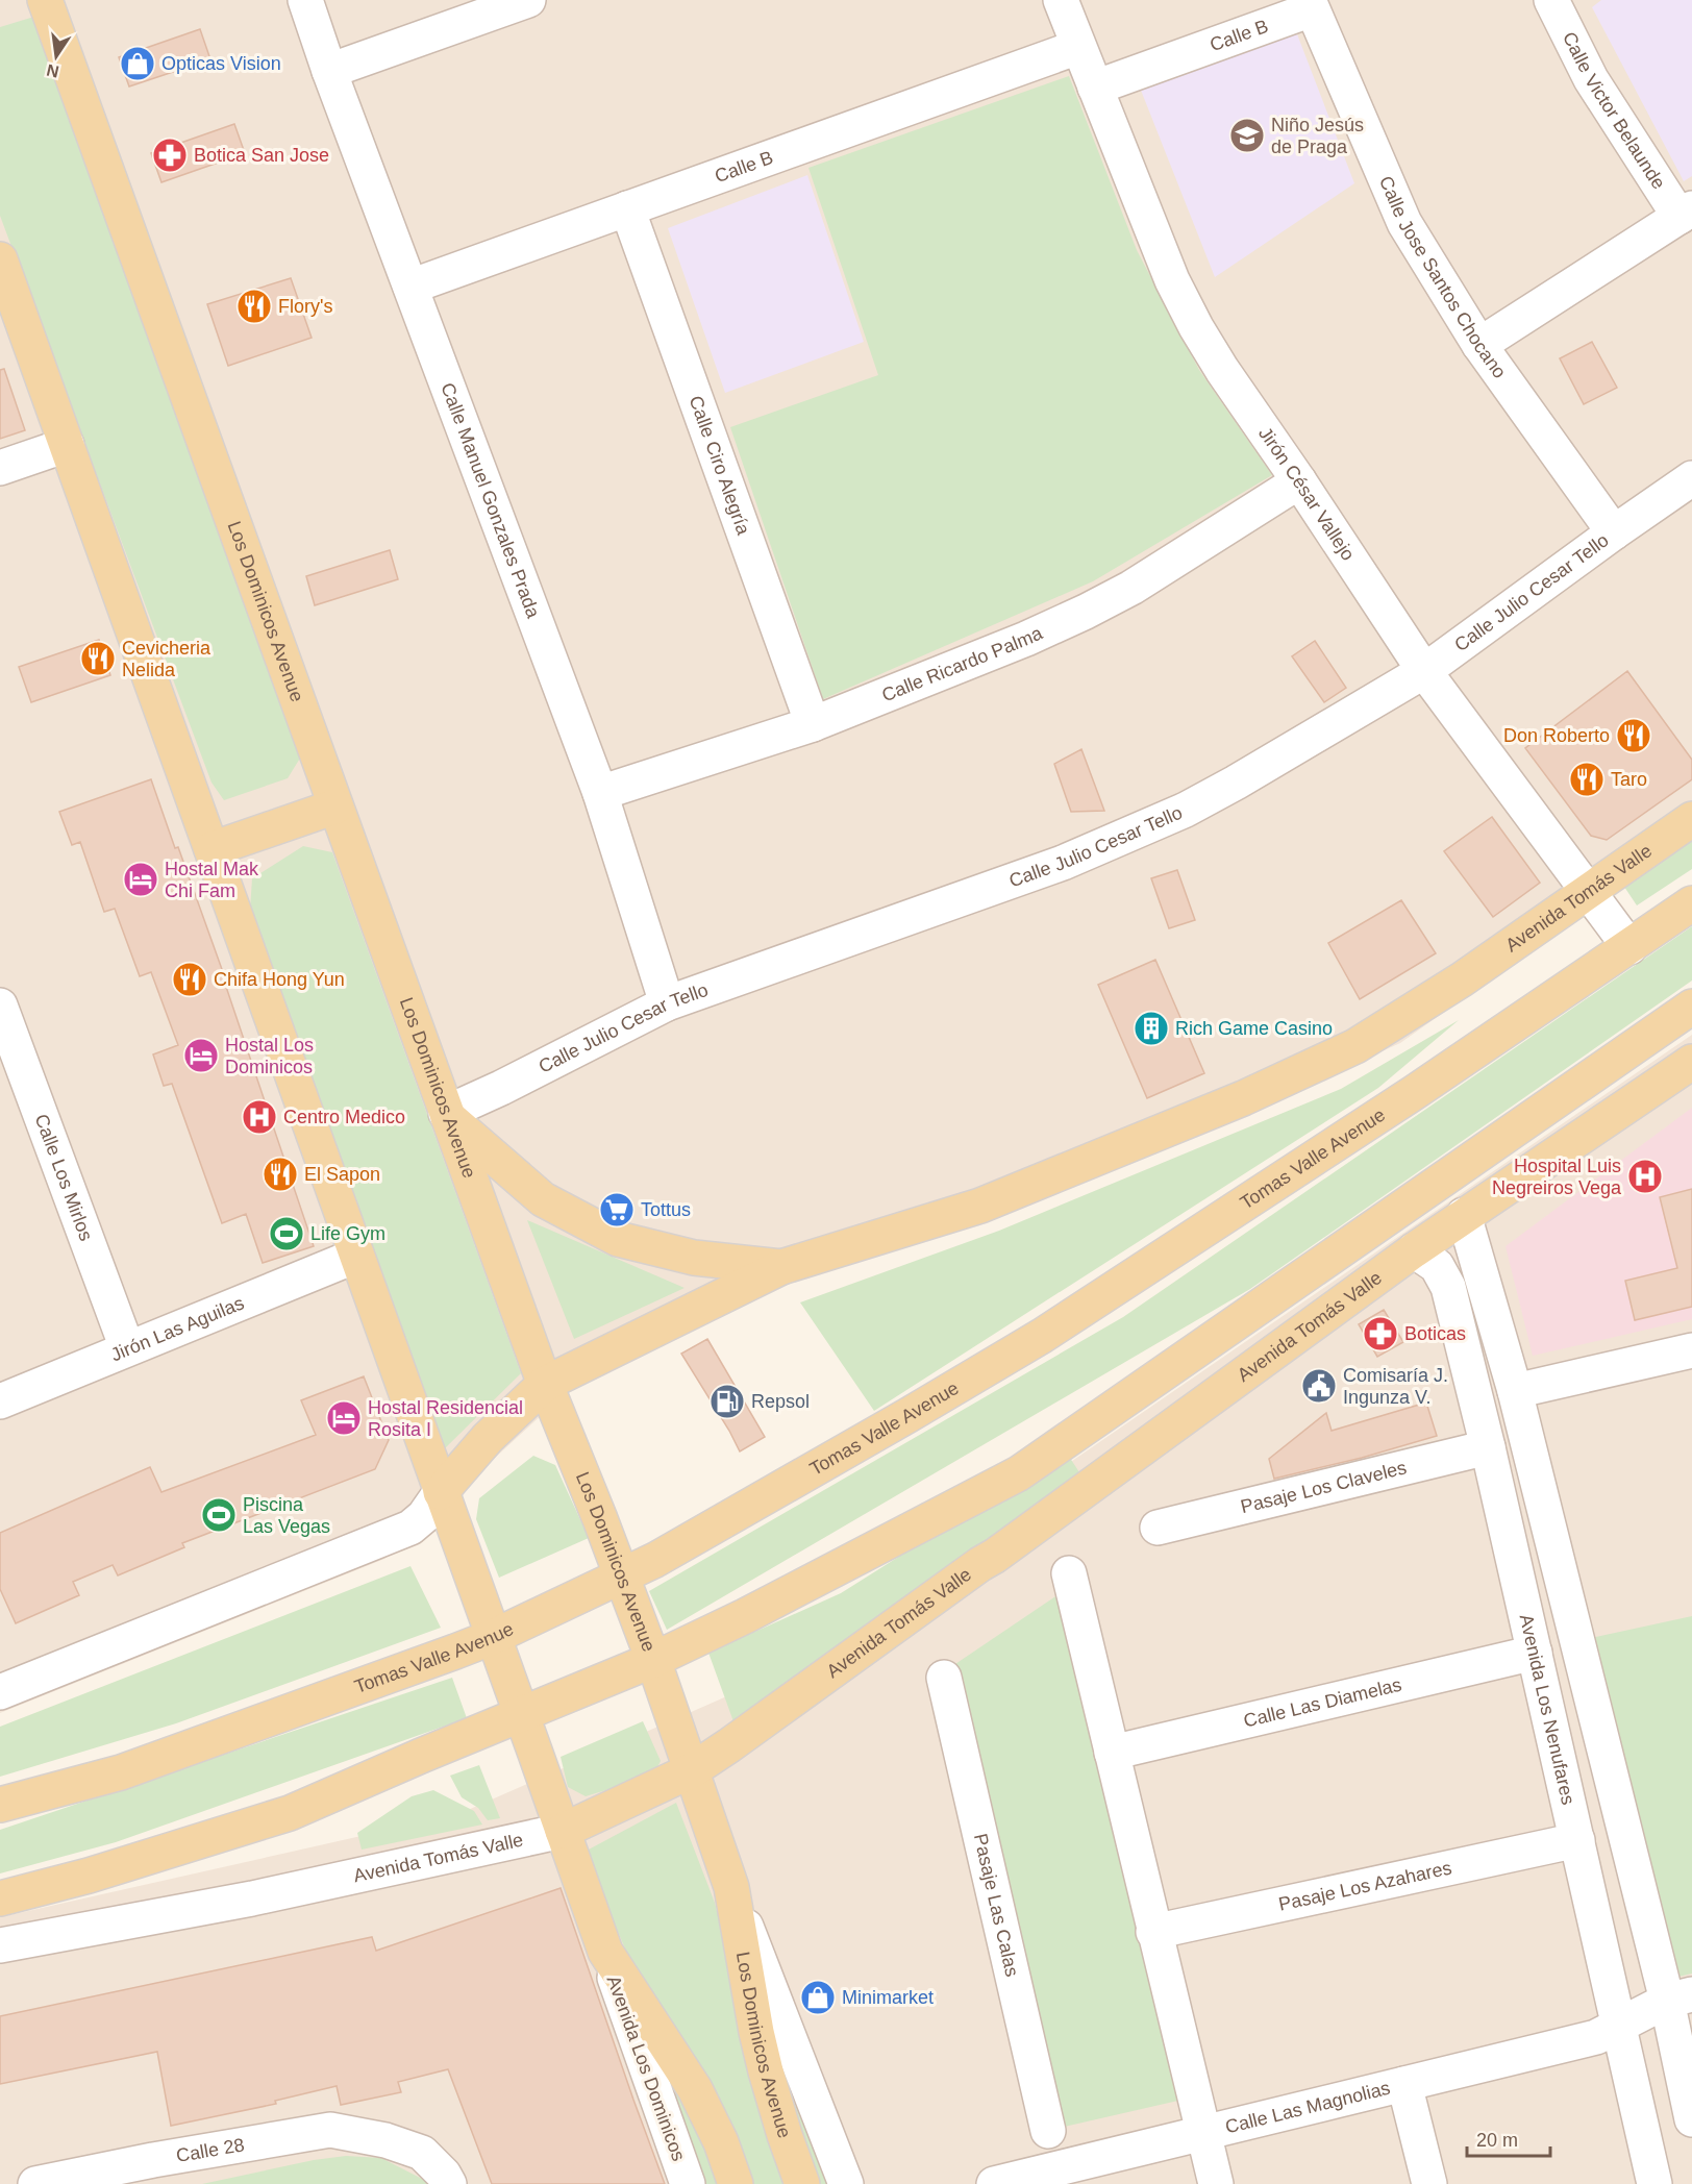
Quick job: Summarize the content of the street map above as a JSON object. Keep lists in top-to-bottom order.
{
  "streets": {
    "main road": ["Los Dominicos Avenue", "Avenida Tomás Valle", "Tomas Valle Avenue"],
    "street": [
      "Calle B",
      "Calle Victor Belaunde",
      "Calle Jose Santos Chocano",
      "Calle Ciro Alegría",
      "Jirón César Vallejo",
      "Calle Manuel Gonzales Prada",
      "Calle Julio Cesar Tello",
      "Calle Ricardo Palma",
      "Calle Los Mirlos",
      "Jirón Las Aguilas",
      "Pasaje Los Claveles",
      "Calle Las Diamelas",
      "Avenida Los Nenufares",
      "Pasaje Los Azahares",
      "Pasaje Las Calas",
      "Avenida Los Dominicos",
      "Calle Las Magnolias",
      "Calle 28"
    ]
  },
  "crossings": [
    ["Calle B", "Calle Jose Santos Chocano"],
    ["Calle B", "Calle Ciro Alegría"],
    ["Calle B", "Jirón César Vallejo"],
    ["Calle B", "Calle Manuel Gonzales Prada"],
    ["Calle Jose Santos Chocano", "Calle Julio Cesar Tello"],
    ["Calle Ciro Alegría", "Calle Ricardo Palma"],
    ["Jirón César Vallejo", "Calle Julio Cesar Tello"],
    ["Jirón César Vallejo", "Calle Ricardo Palma"],
    ["Jirón César Vallejo", "Avenida Tomás Valle"],
    ["Jirón César Vallejo", "Tomas Valle Avenue"],
    ["Calle Manuel Gonzales Prada", "Calle Julio Cesar Tello"],
    ["Calle Manuel Gonzales Prada", "Calle Ricardo Palma"],
    ["Calle Julio Cesar Tello", "Los Dominicos Avenue"],
    ["Los Dominicos Avenue", "Avenida Tomás Valle"],
    ["Los Dominicos Avenue", "Tomas Valle Avenue"],
    ["Avenida Tomás Valle", "Avenida Los Nenufares"],
    ["Calle Los Mirlos", "Jirón Las Aguilas"],
    ["Pasaje Los Claveles", "Avenida Los Nenufares"],
    ["Calle Las Diamelas", "Avenida Los Nenufares"],
    ["Avenida Los Nenufares", "Pasaje Los Azahares"],
    ["Avenida Los Nenufares", "Calle Las Magnolias"]
  ],
  "places": {
    "shop": ["Opticas Vision", "Minimarket"],
    "school or university": ["Niño Jesús de Praga"],
    "pharmacy": ["Botica San Jose", "Boticas"],
    "restaurant": [
      "Flory's",
      "Cevicheria Nelida",
      "Don Roberto",
      "Taro",
      "Chifa Hong Yun",
      "El Sapon"
    ],
    "hotel": ["Hostal Mak Chi Fam", "Hostal Los Dominicos", "Hostal Residencial Rosita I"],
    "building": ["Rich Game Casino"],
    "hospital": ["Centro Medico", "Hospital Luis Negreiros Vega"],
    "supermarket": ["Tottus"],
    "sports": ["Life Gym", "Piscina Las Vegas"],
    "public building": ["Comisaría J. Ingunza V."],
    "fuel station": ["Repsol"]
  },
  "scale_bar": "20 m",
  "north": "bottom"
}
